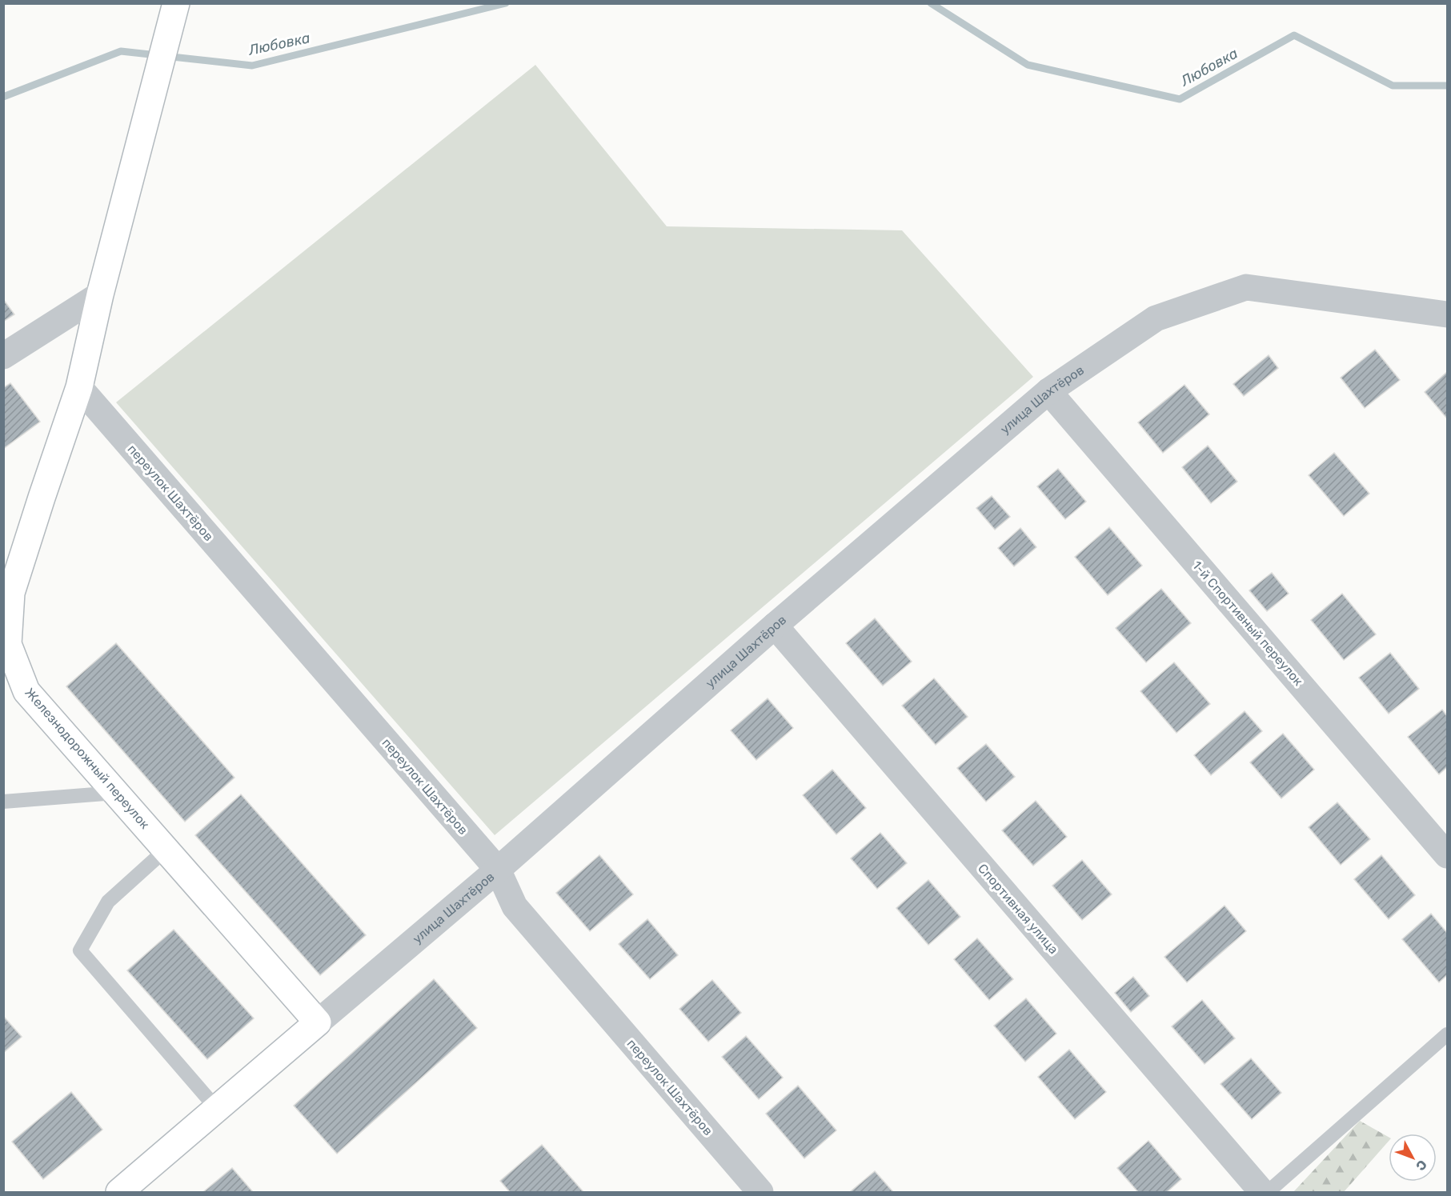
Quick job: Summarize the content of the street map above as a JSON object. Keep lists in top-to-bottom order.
{
  "streets": {
    "street": [
      "улица Шахтёров",
      "переулок Шахтёров",
      "1-й Спортивный переулок",
      "Железнодорожный переулок",
      "Спортивная улица"
    ]
  },
  "crossings": [
    ["улица Шахтёров", "переулок Шахтёров"],
    ["улица Шахтёров", "1-й Спортивный переулок"],
    ["улица Шахтёров", "Железнодорожный переулок"],
    ["улица Шахтёров", "Спортивная улица"],
    ["переулок Шахтёров", "Железнодорожный переулок"]
  ],
  "water": ["Любовка"],
  "north": "bottom right"
}
